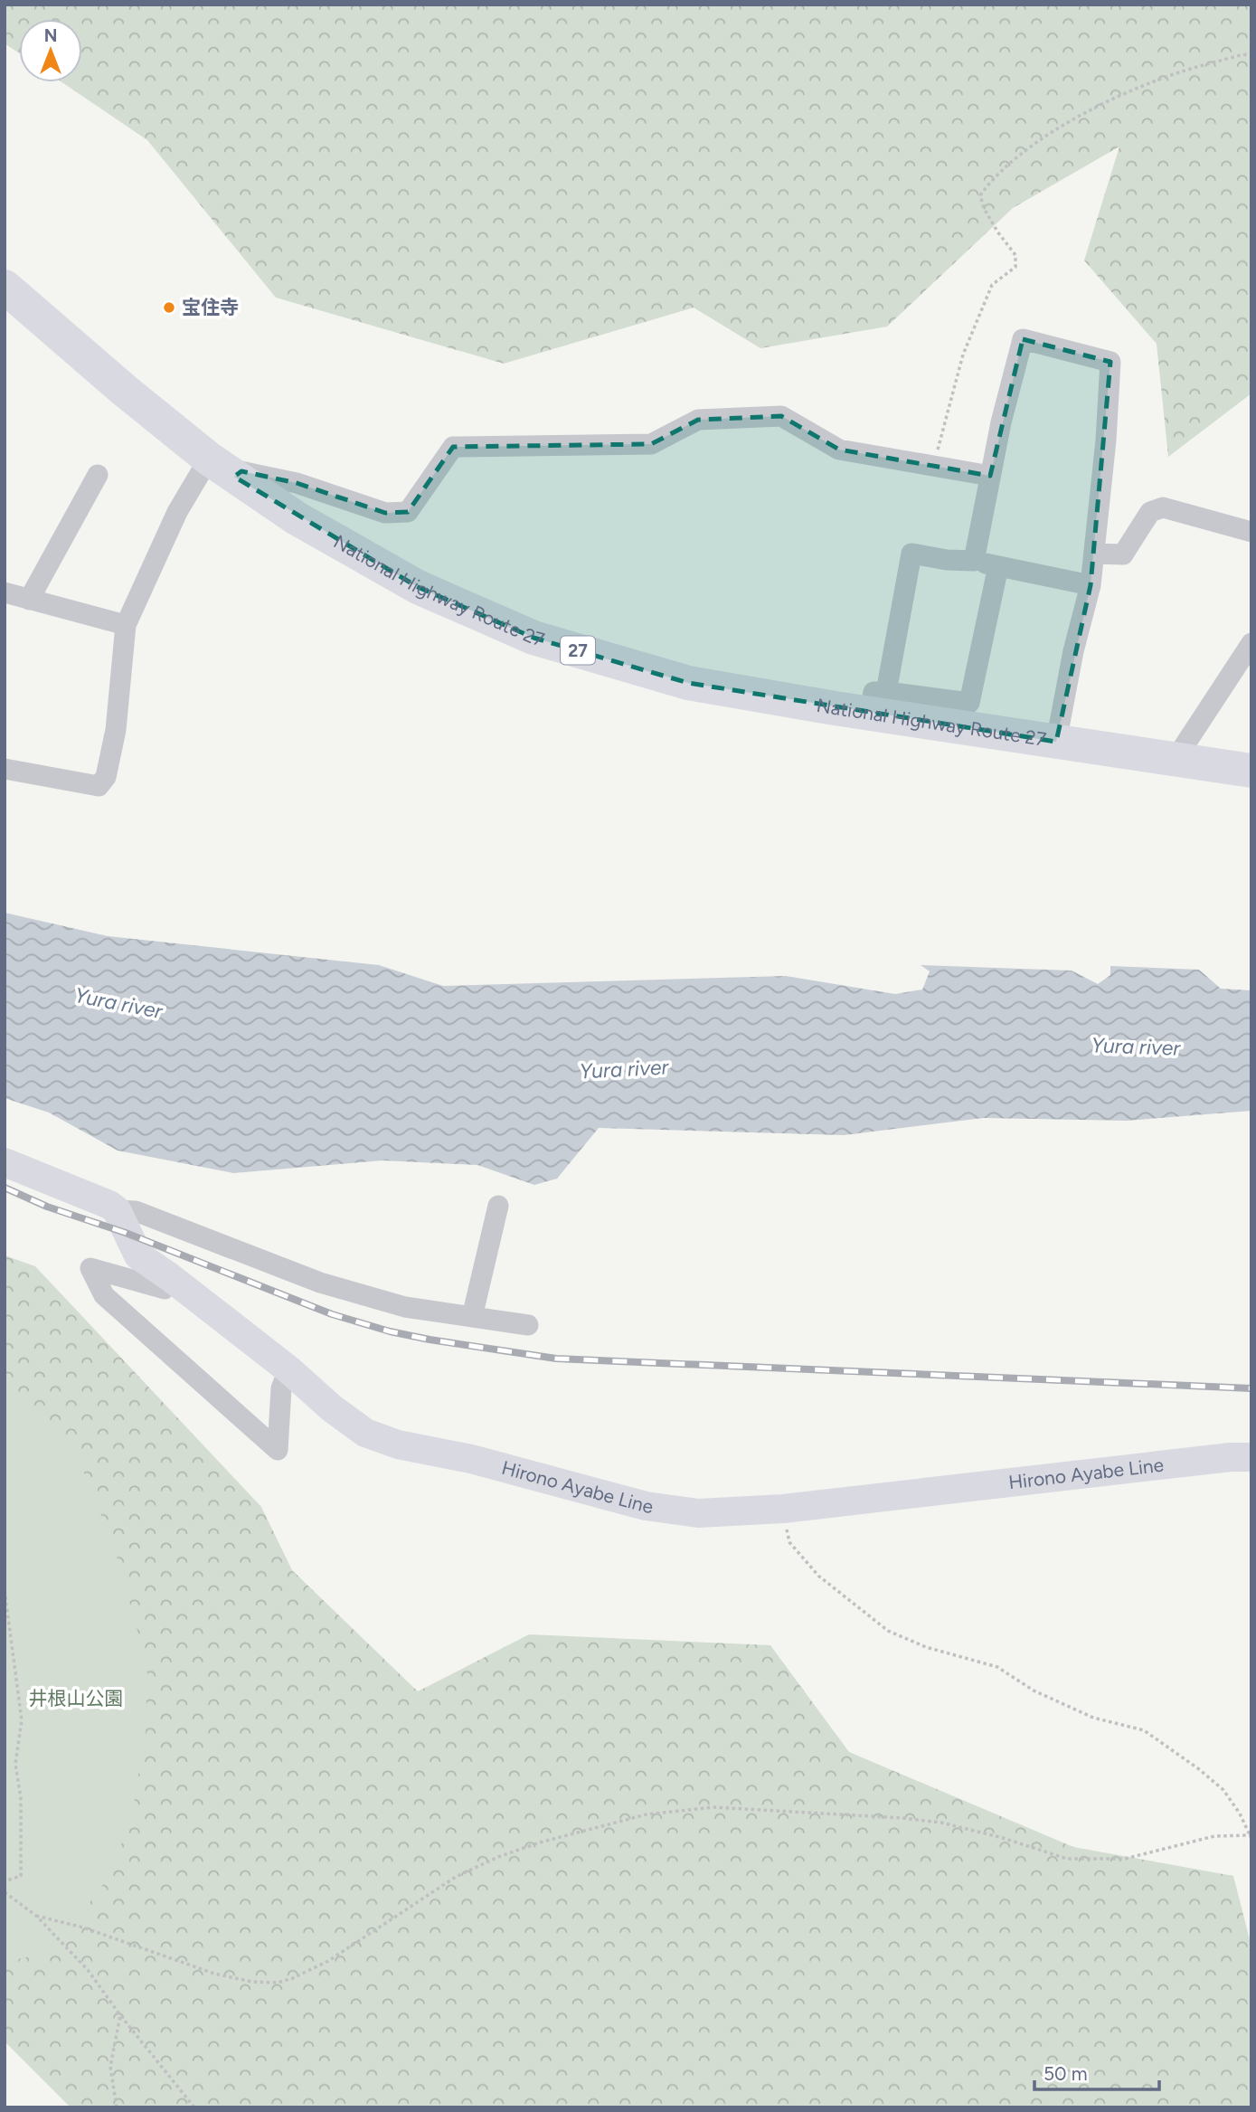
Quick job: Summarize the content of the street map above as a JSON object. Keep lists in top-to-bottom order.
{
  "streets": {
    "highway": ["National Highway Route 27", "27"],
    "main road": ["Hirono Ayabe Line"]
  },
  "water": ["Yura river"],
  "parks": ["井根山公園"],
  "places": ["宝住寺"],
  "scale_bar": "50 m",
  "north": "top"
}
